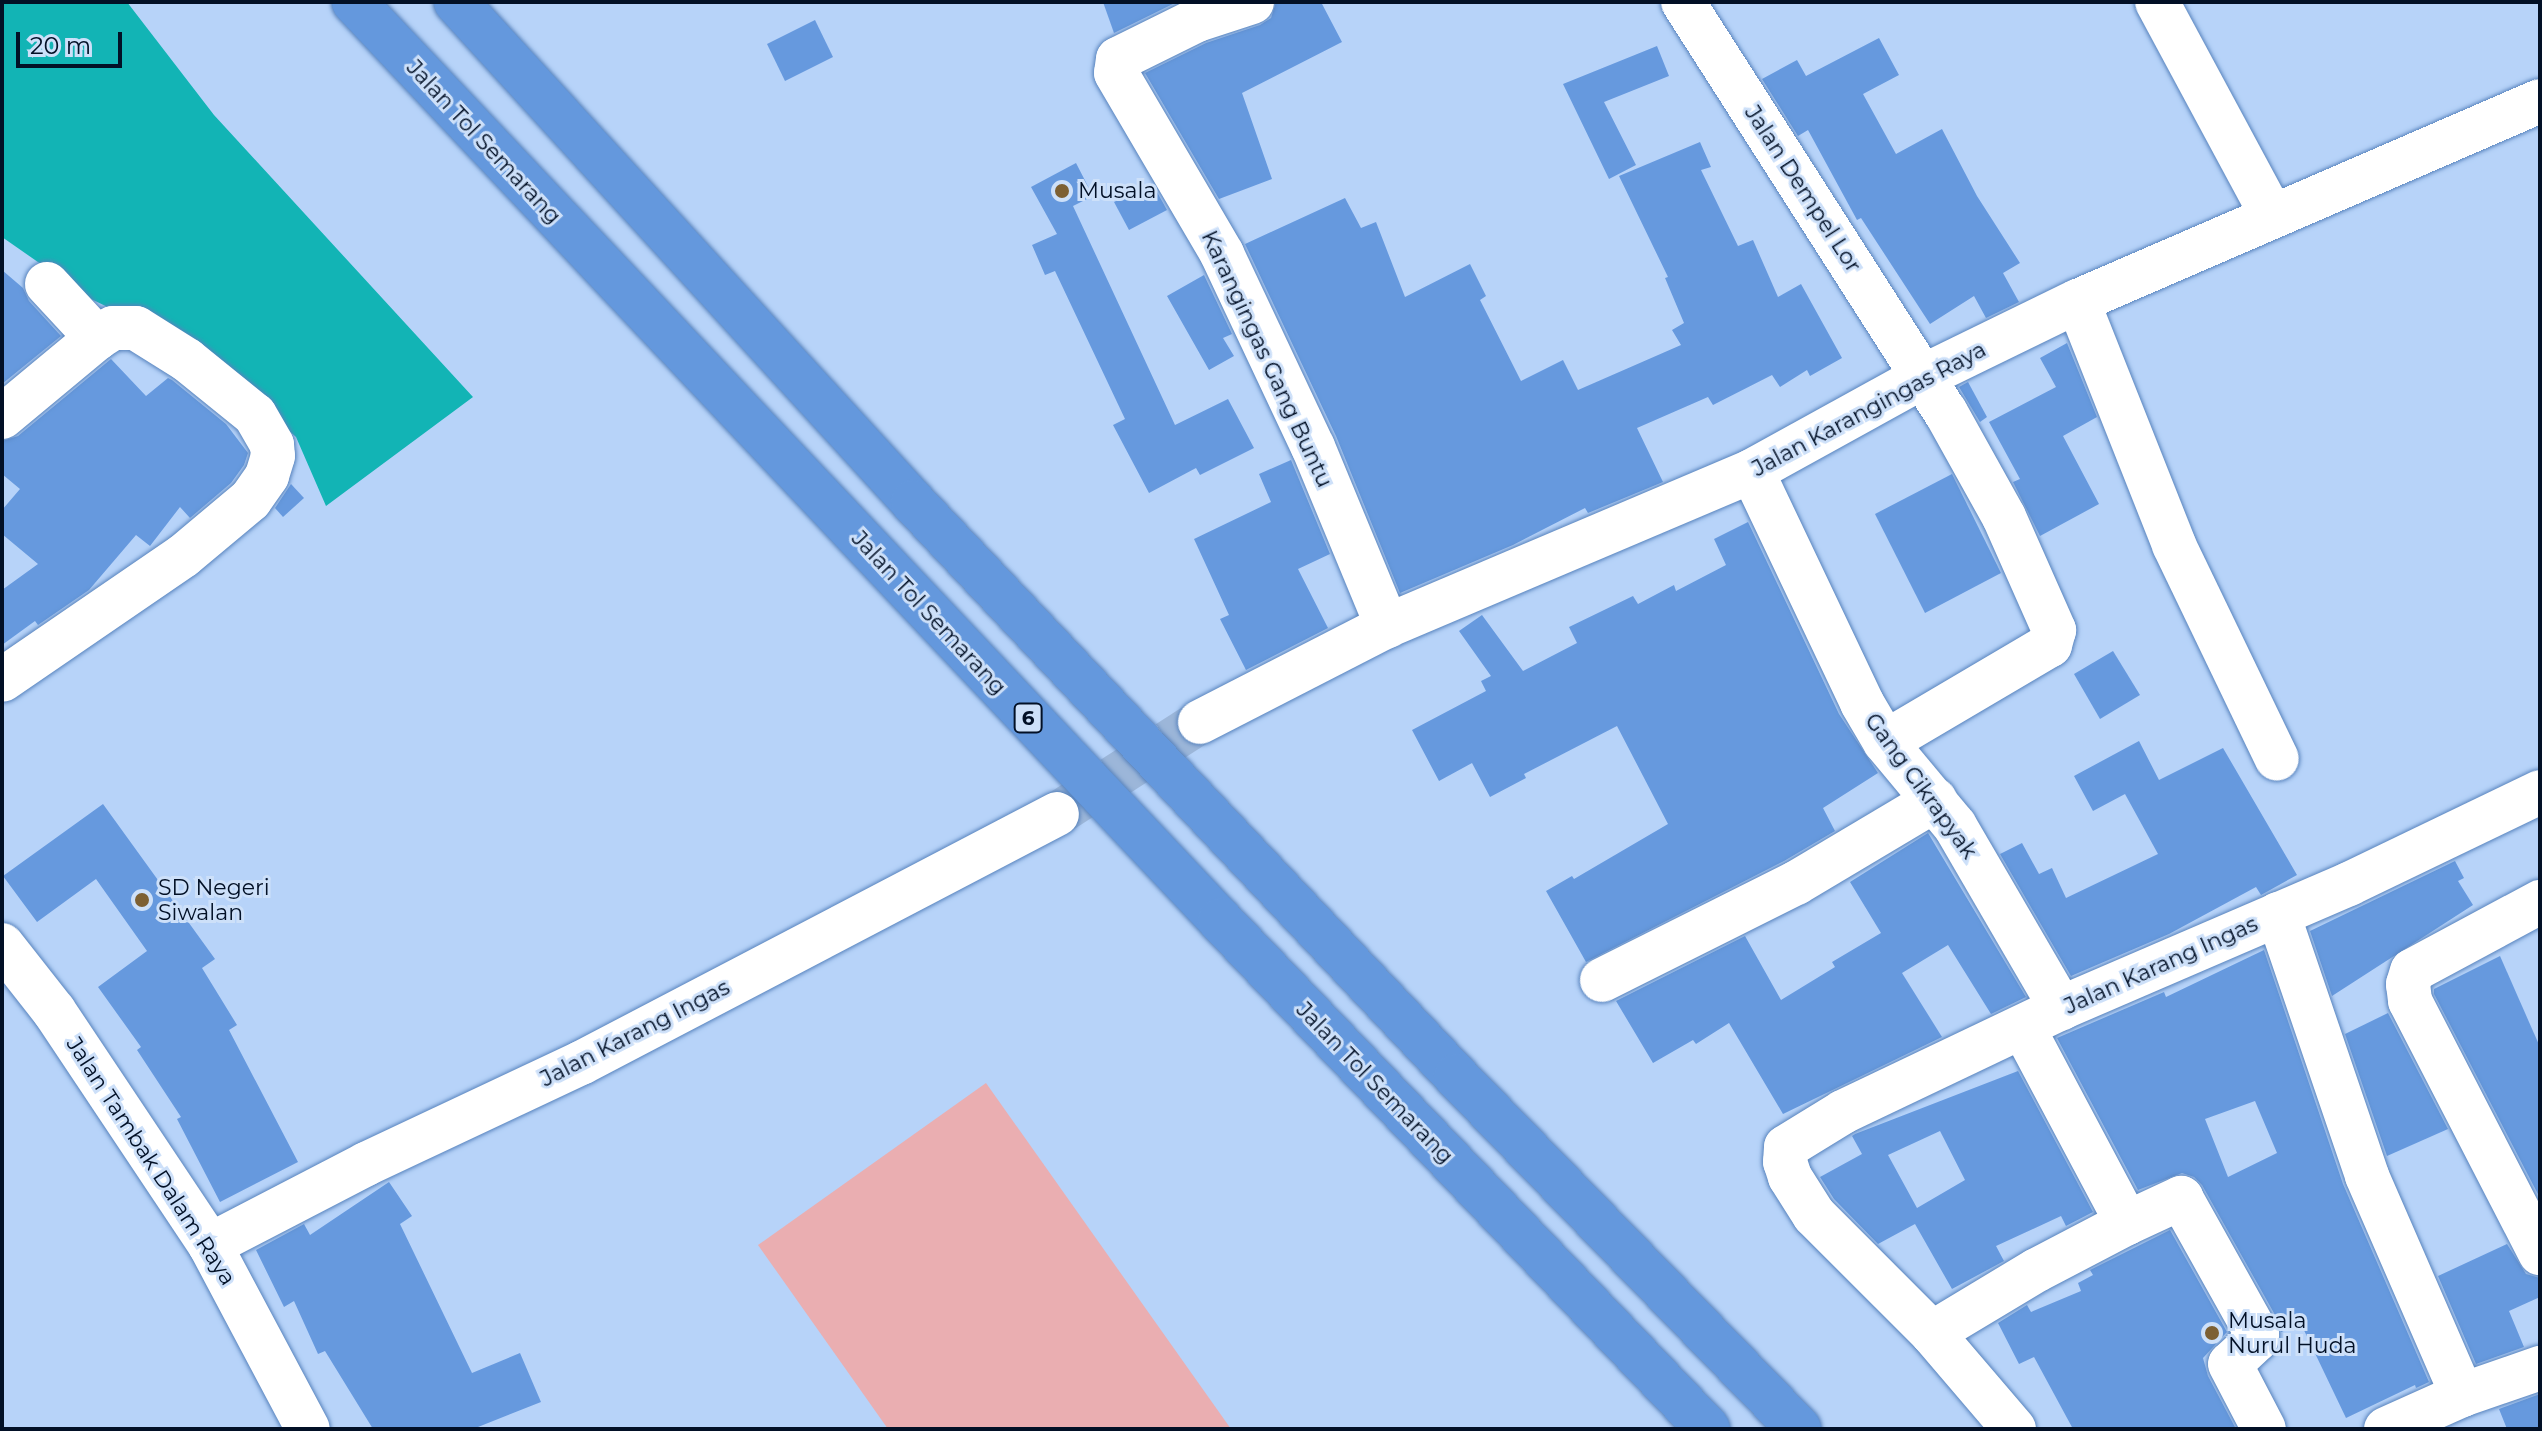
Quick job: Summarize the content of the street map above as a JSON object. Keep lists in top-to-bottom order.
{
  "streets": {
    "highway": ["Jalan Tol Semarang", "6"],
    "street": [
      "Jalan Dempel Lor",
      "Karangingas Gang Buntu",
      "Jalan Karangingas Raya",
      "Gang Cikrapyak",
      "Jalan Karang Ingas",
      "Jalan Tambak Dalam Raya"
    ]
  },
  "crossings": [
    ["Jalan Dempel Lor", "Jalan Karangingas Raya"],
    ["Jalan Dempel Lor", "Gang Cikrapyak"],
    ["Karangingas Gang Buntu", "Jalan Karangingas Raya"],
    ["Jalan Karangingas Raya", "Gang Cikrapyak"],
    ["Gang Cikrapyak", "Jalan Karang Ingas"],
    ["Jalan Karang Ingas", "Jalan Tambak Dalam Raya"]
  ],
  "places": ["Musala", "SD Negeri Siwalan", "Musala Nurul Huda"],
  "scale_bar": "20 m"
}
